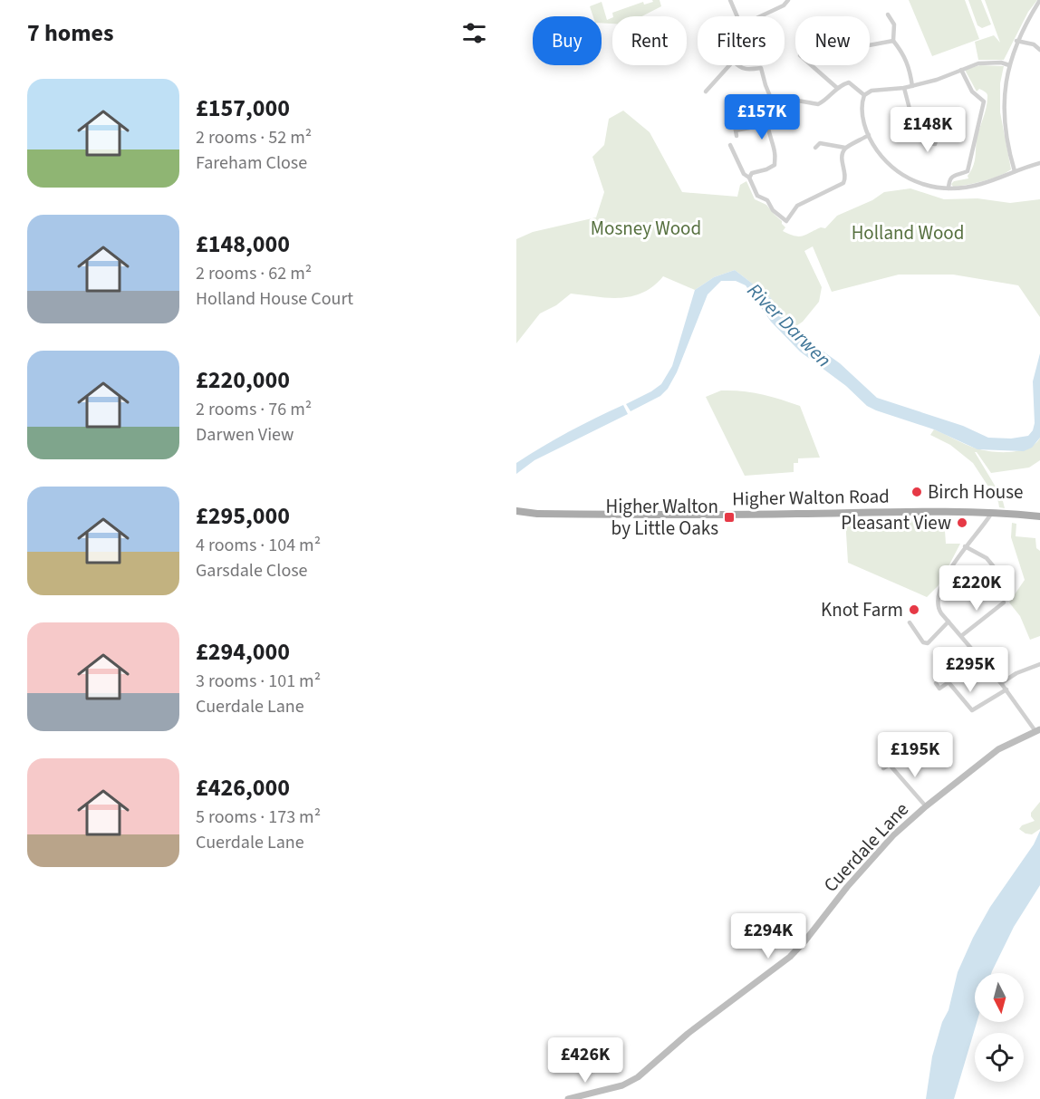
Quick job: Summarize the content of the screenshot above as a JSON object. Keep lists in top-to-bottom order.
{
  "streets": {
    "main road": ["Higher Walton Road", "Cuerdale Lane"]
  },
  "water": ["River Darwen"],
  "parks": ["Mosney Wood", "Holland Wood"],
  "places": {
    "other": ["Birch House", "Pleasant View", "Knot Farm"],
    "transit": ["Higher Walton by Little Oaks"]
  },
  "north": "bottom",
  "page": {
    "heading": "7 homes",
    "chip": [
      "Buy",
      "Rent",
      "Filters",
      "New"
    ],
    "list": [
      {
        "name": "£157,000",
        "note": "2 rooms · 52 m² · Fareham Close"
      },
      {
        "name": "£148,000",
        "note": "2 rooms · 62 m² · Holland House Court"
      },
      {
        "name": "£220,000",
        "note": "2 rooms · 76 m² · Darwen View"
      },
      {
        "name": "£295,000",
        "note": "4 rooms · 104 m² · Garsdale Close"
      },
      {
        "name": "£294,000",
        "note": "3 rooms · 101 m² · Cuerdale Lane"
      },
      {
        "name": "£426,000",
        "note": "5 rooms · 173 m² · Cuerdale Lane"
      }
    ],
    "price": [
      "£157K",
      "£148K",
      "£220K",
      "£295K",
      "£195K",
      "£294K",
      "£426K"
    ]
  }
}
